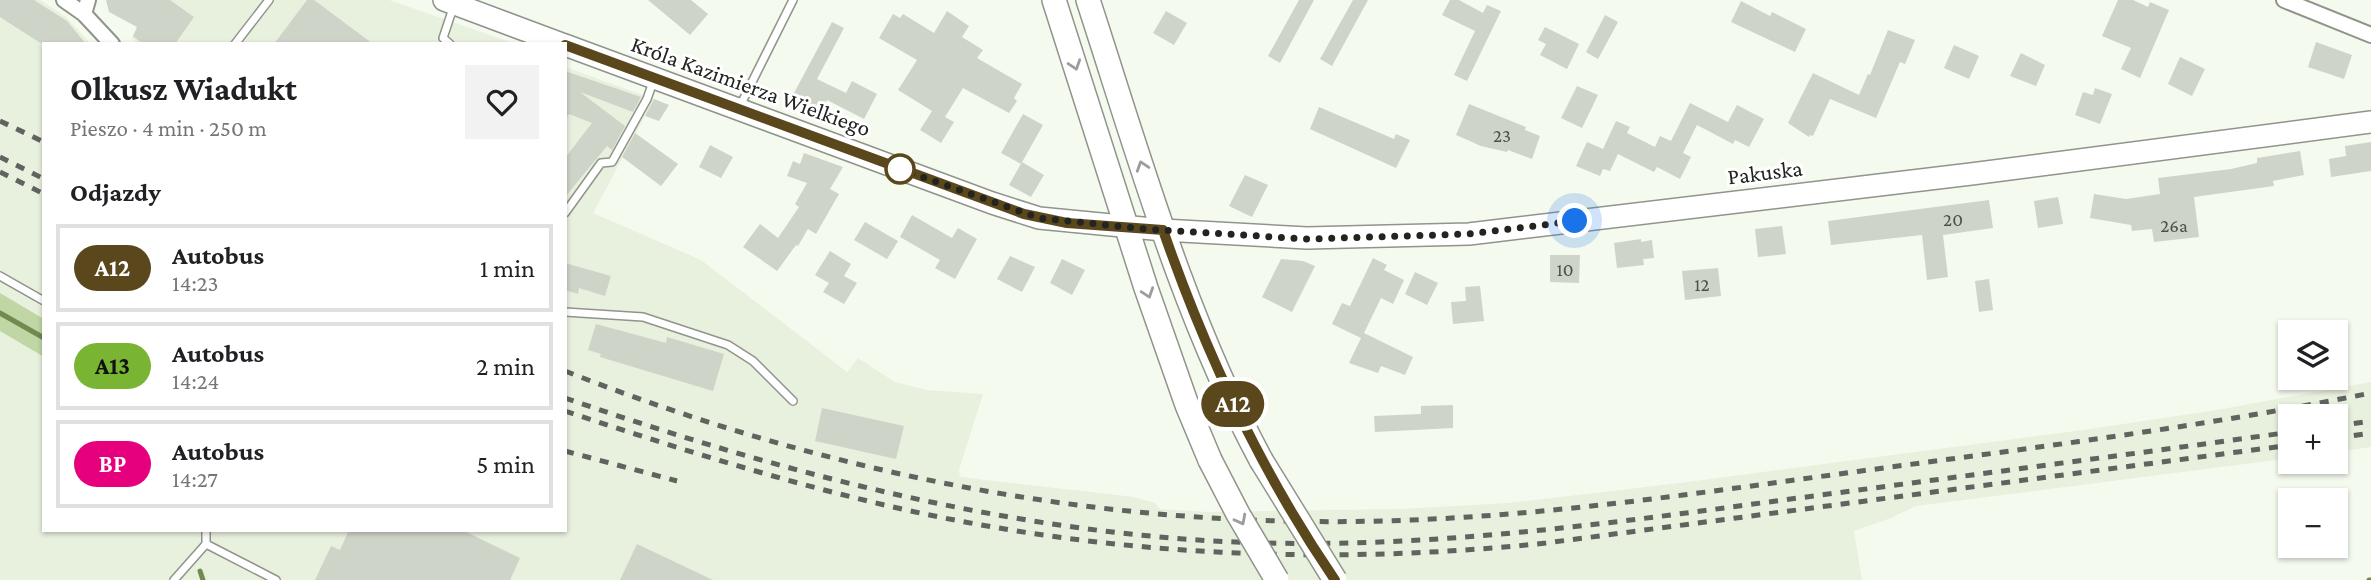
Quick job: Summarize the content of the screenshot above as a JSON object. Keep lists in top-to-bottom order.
{
  "streets": {
    "street": ["Króla Kazimierza Wielkiego", "Pakuska"]
  },
  "crossings": [
    ["Króla Kazimierza Wielkiego", "Pakuska"]
  ],
  "lines": ["bus line A12"],
  "house_numbers": [
    "23",
    "20",
    "26a",
    "10",
    "12"
  ],
  "page": {
    "on_map": "A12",
    "heading": [
      ["Olkusz Wiadukt", "Pieszo · 4 min · 250 m"],
      "Odjazdy"
    ],
    "list": [
      {
        "mark": "A12",
        "name": "Autobus",
        "note": "14:23",
        "value": "1 min"
      },
      {
        "mark": "A13",
        "name": "Autobus",
        "note": "14:24",
        "value": "2 min"
      },
      {
        "mark": "BP",
        "name": "Autobus",
        "note": "14:27",
        "value": "5 min"
      }
    ],
    "map_buttons": ["+", "−"]
  }
}
